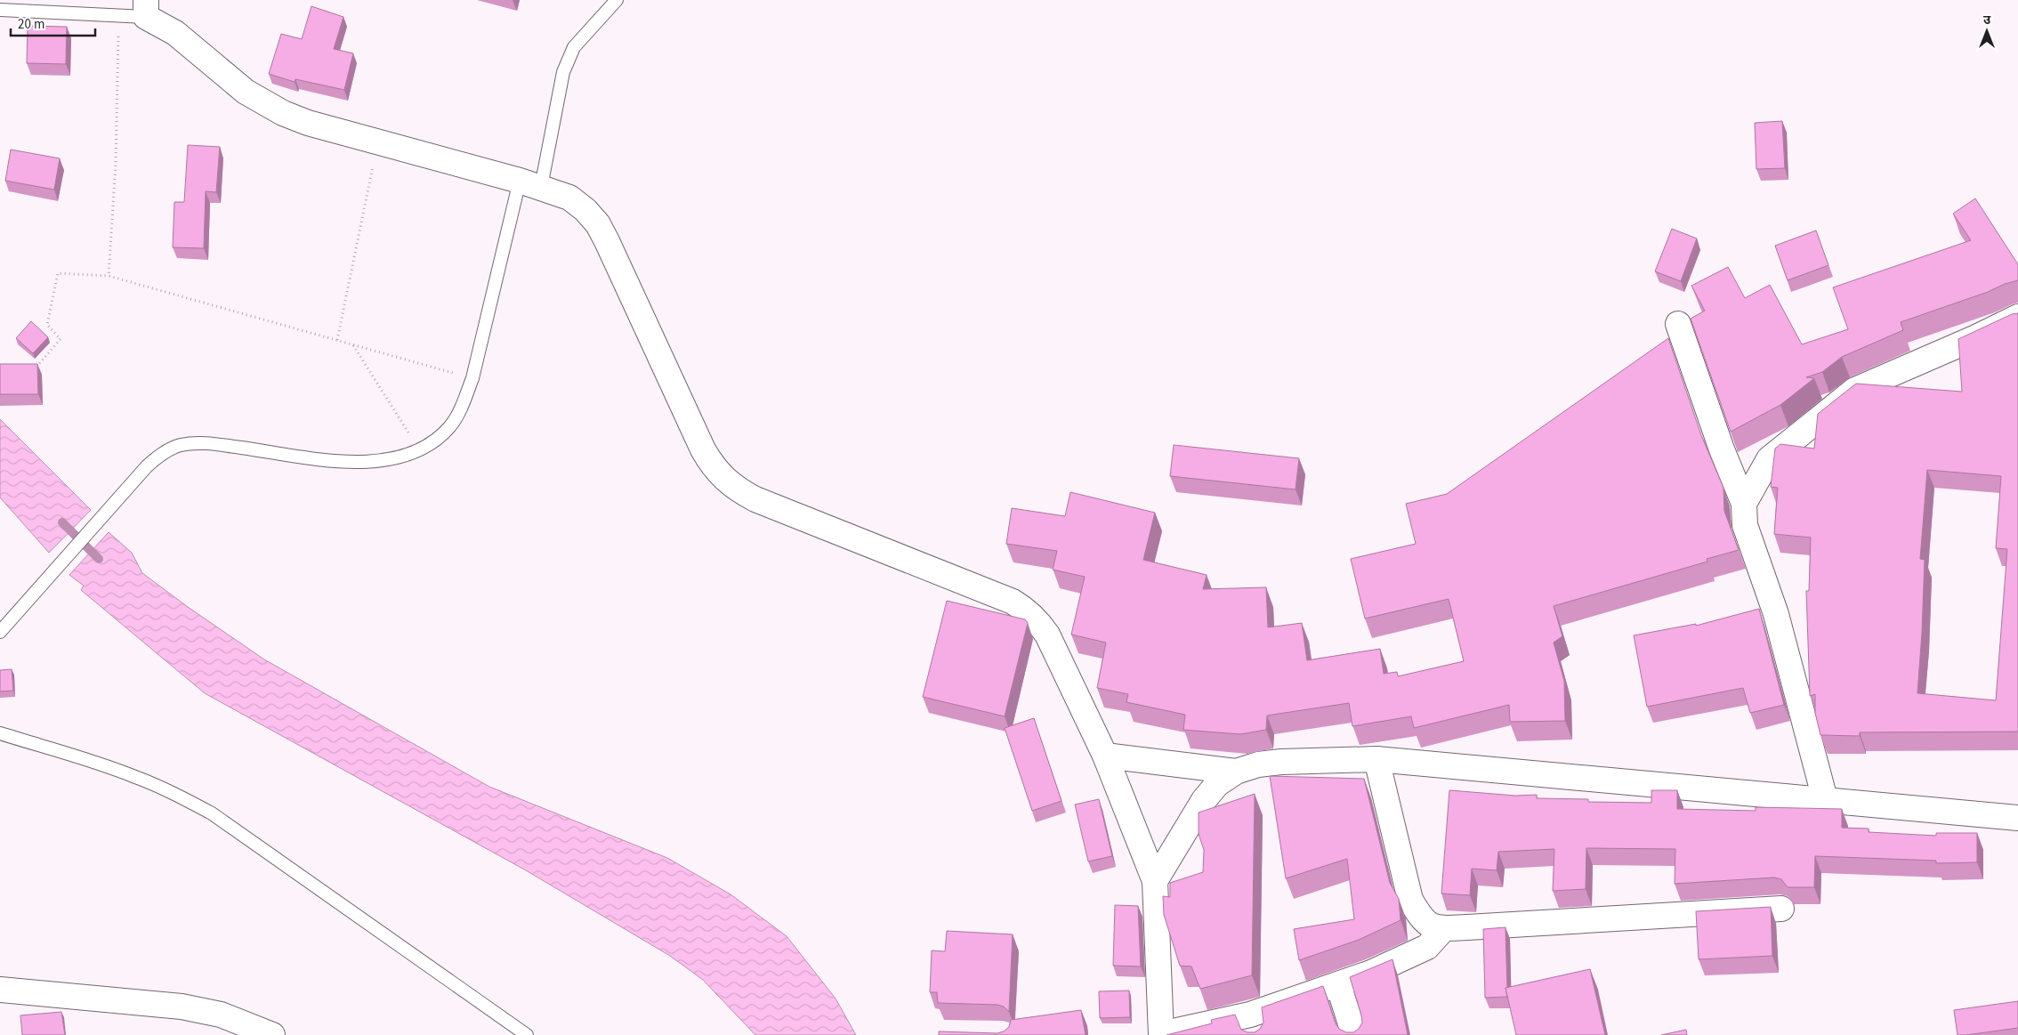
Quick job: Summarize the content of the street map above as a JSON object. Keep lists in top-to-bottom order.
{
  "scale_bar": "20 m",
  "north": "top"
}
